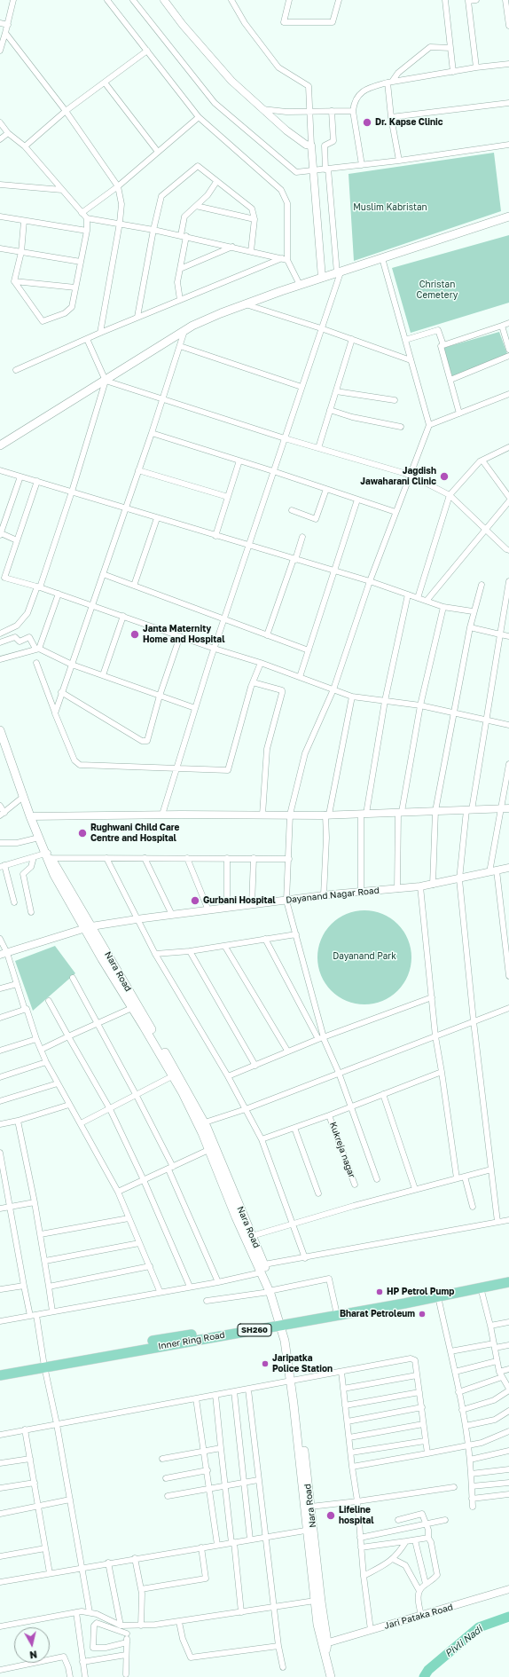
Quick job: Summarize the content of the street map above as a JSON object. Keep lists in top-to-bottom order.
{
  "streets": {
    "highway": ["Inner Ring Road"],
    "main road": ["Nara Road"],
    "street": ["Dayanand Nagar Road", "Kukreja nagar", "Jari Pataka Road"]
  },
  "crossings": [
    ["Dayanand Nagar Road", "Nara Road"],
    ["Nara Road", "Inner Ring Road"],
    ["Nara Road", "Jari Pataka Road"]
  ],
  "water": ["Pivli Nadi"],
  "parks": ["Muslim Kabristan", "Christan Cemetery", "Dayanand Park"],
  "places": [
    "Dr. Kapse Clinic",
    "Jagdish Jawaharani Clinic",
    "Janta Maternity Home and Hospital",
    "Rughwani Child Care Centre and Hospital",
    "Gurbani Hospital",
    "HP Petrol Pump",
    "Bharat Petroleum",
    "Jaripatka Police Station",
    "Lifeline hospital"
  ],
  "north": "bottom"
}
